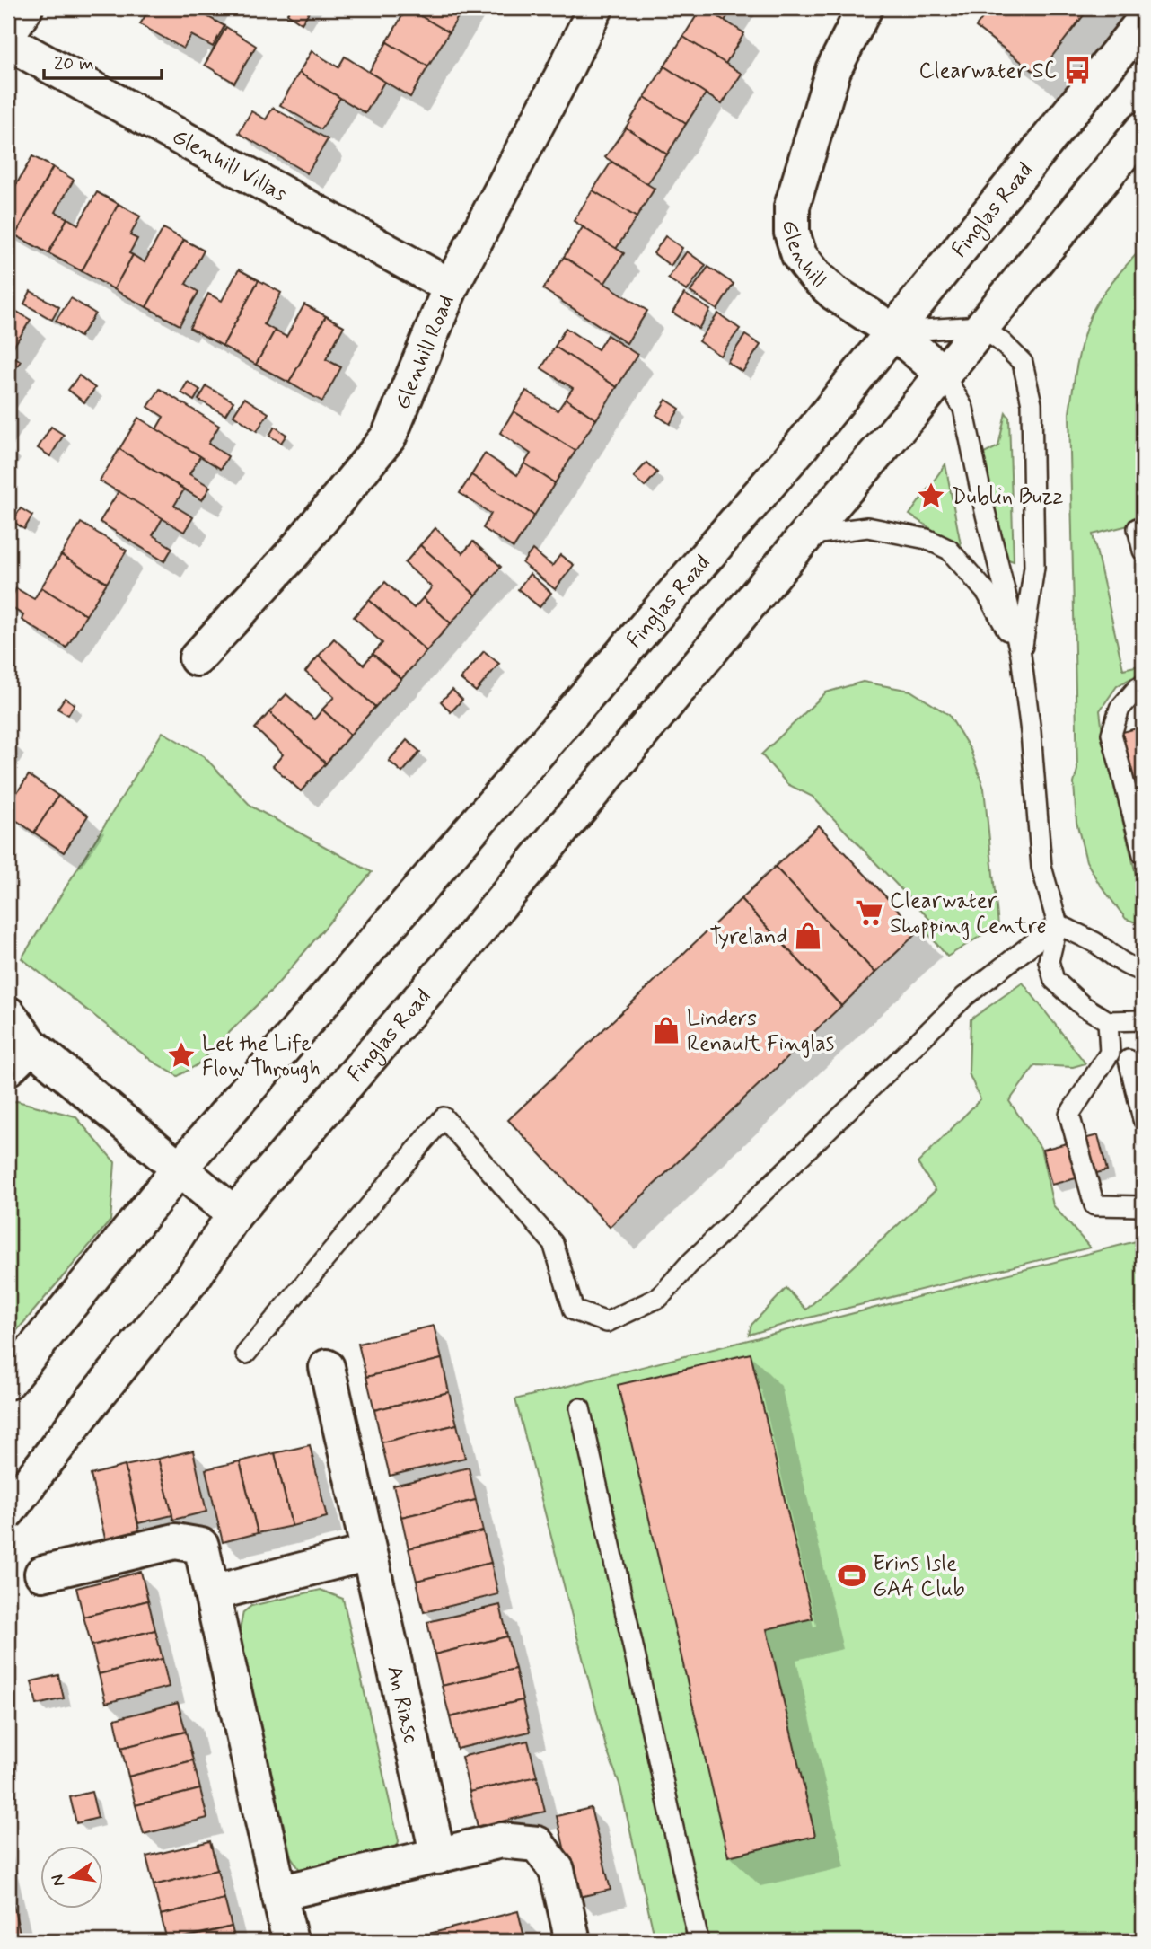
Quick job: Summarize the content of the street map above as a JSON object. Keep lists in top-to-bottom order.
{
  "streets": {
    "street": [
      "Glenhill Villas",
      "Finglas Road",
      "Glenhill",
      "Glenhill Road",
      "An Riasc"
    ]
  },
  "crossings": [
    ["Glenhill Villas", "Glenhill Road"],
    ["Finglas Road", "Glenhill"]
  ],
  "places": {
    "bus stop": ["Clearwater SC"],
    "place": ["Dublin Buzz", "Let the Life Flow Through"],
    "supermarket": ["Clearwater Shopping Centre"],
    "shop": ["Tyreland", "Linders Renault Finglas"],
    "sports": ["Erins Isle GAA Club"]
  },
  "scale_bar": "20 m",
  "north": "left"
}
